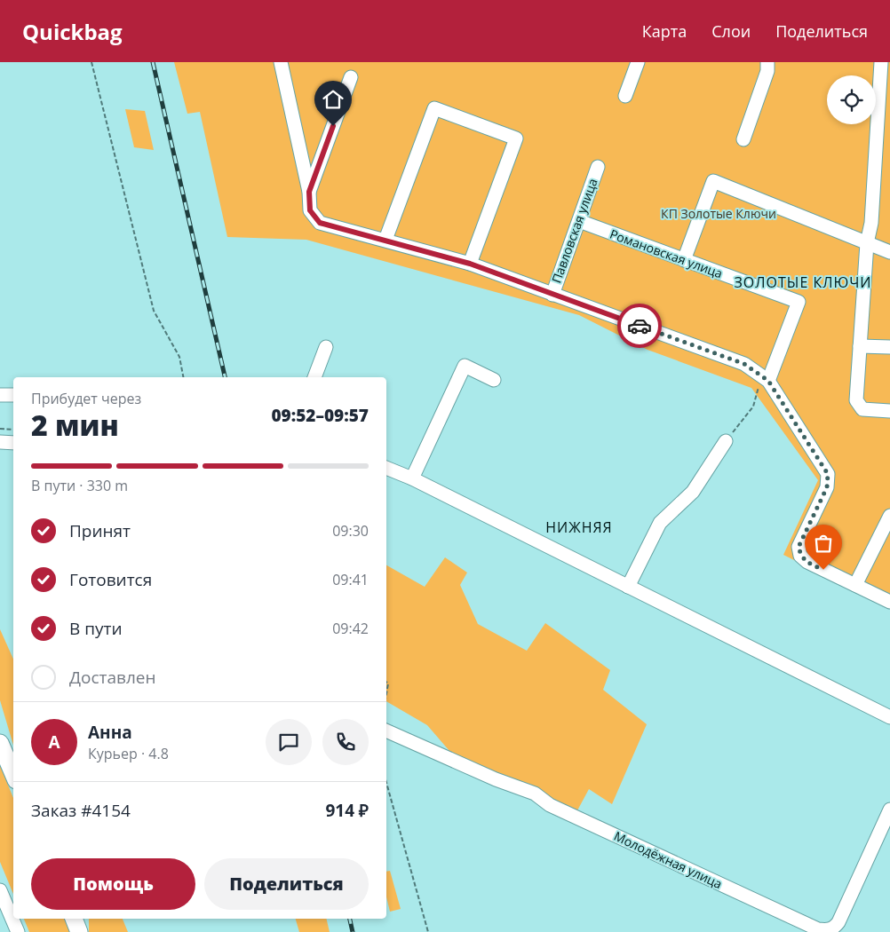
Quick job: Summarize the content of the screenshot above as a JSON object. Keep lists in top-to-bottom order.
{
  "streets": {
    "street": ["Павловская улица", "Романовская улица", "Молодёжная улица"]
  },
  "crossings": [
    ["Павловская улица", "Романовская улица"]
  ],
  "districts": ["ЗОЛОТЫЕ КЛЮЧИ", "НИЖНЯЯ"],
  "parks": ["КП Золотые Ключи"],
  "page": {
    "header": "Quickbag",
    "nav": ["Карта", "Слои", "Поделиться"],
    "heading": ["2 мин", "Прибудет через", "09:52–09:57"],
    "panel": [
      "Анна",
      "Курьер · 4.8",
      "Заказ #4154",
      "914 ₽"
    ],
    "bar": "В пути · 330 m",
    "list": [
      ["Принят", "09:30"],
      ["Готовится", "09:41"],
      ["В пути", "09:42"],
      "Доставлен"
    ],
    "round": "А",
    "buttons": ["Помощь", "Поделиться"]
  }
}
